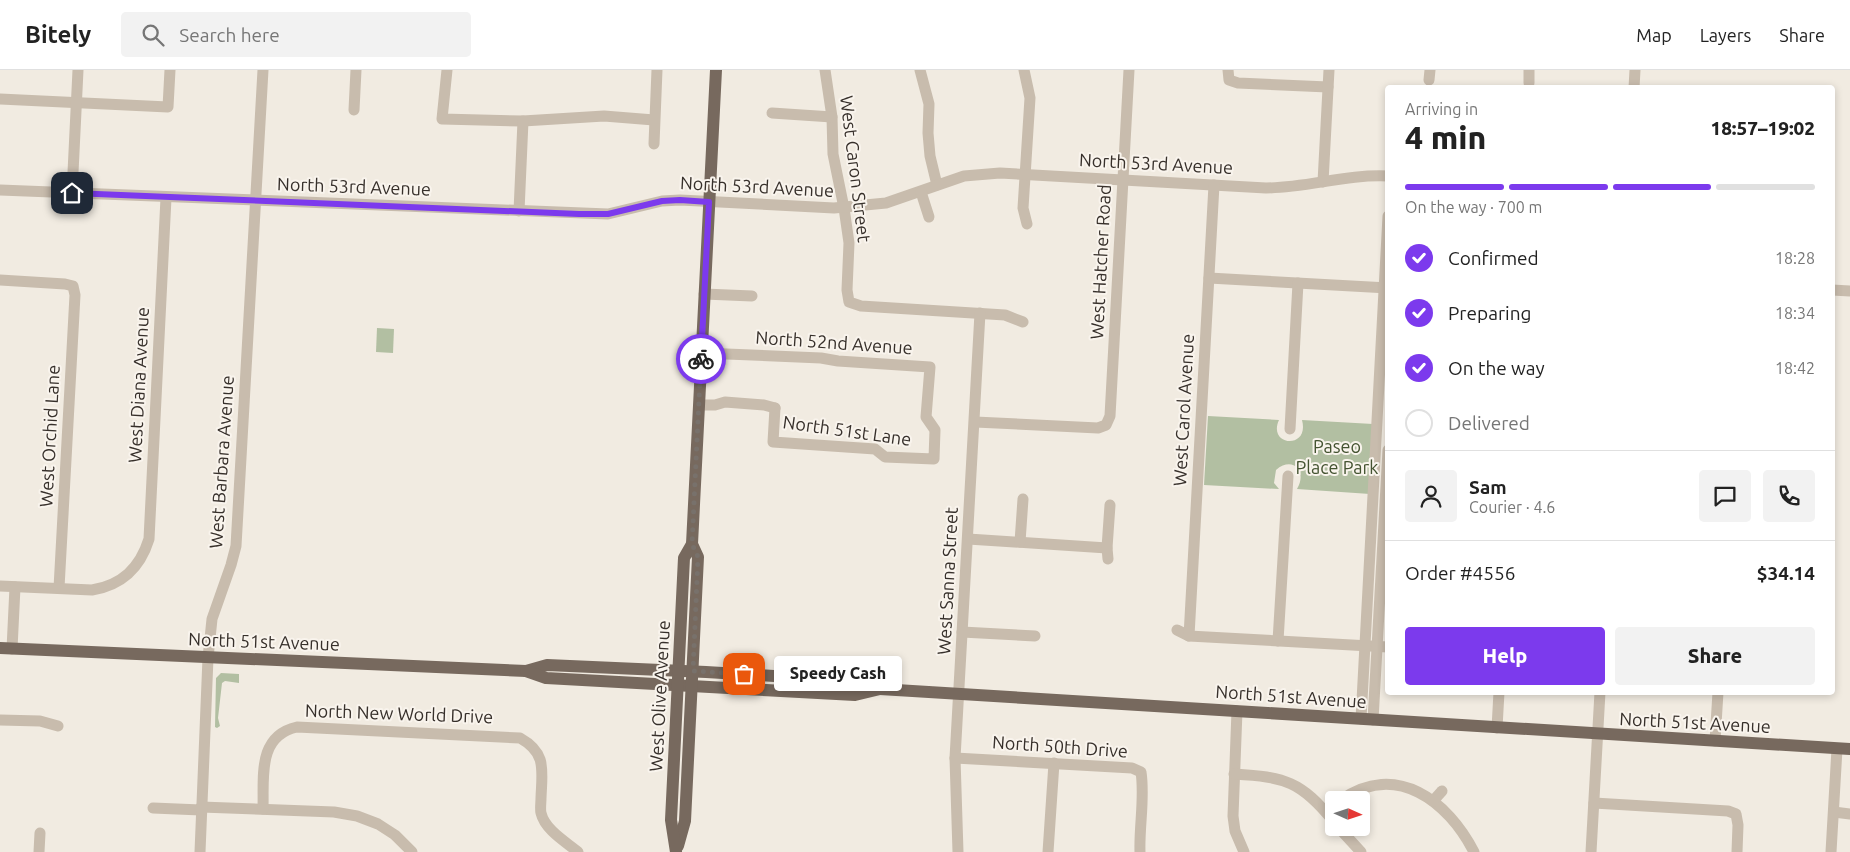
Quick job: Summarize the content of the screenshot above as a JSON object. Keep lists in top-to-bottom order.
{
  "streets": {
    "main road": ["North 51st Avenue", "West Olive Avenue"],
    "street": [
      "North 53rd Avenue",
      "West Caron Street",
      "West Hatcher Road",
      "North 52nd Avenue",
      "West Diana Avenue",
      "West Carol Avenue",
      "North 51st Lane",
      "West Orchid Lane",
      "West Barbara Avenue",
      "West Sanna Street",
      "North New World Drive",
      "North 50th Drive"
    ]
  },
  "crossings": [
    ["North 53rd Avenue", "West Caron Street"],
    ["North 53rd Avenue", "West Hatcher Road"],
    ["North 53rd Avenue", "West Diana Avenue"],
    ["North 53rd Avenue", "West Carol Avenue"],
    ["North 53rd Avenue", "West Barbara Avenue"],
    ["North 53rd Avenue", "West Olive Avenue"],
    ["West Caron Street", "West Sanna Street"],
    ["West Hatcher Road", "West Sanna Street"],
    ["North 52nd Avenue", "North 51st Lane"],
    ["North 52nd Avenue", "West Olive Avenue"],
    ["West Diana Avenue", "West Orchid Lane"],
    ["North 51st Lane", "West Olive Avenue"],
    ["West Barbara Avenue", "North 51st Avenue"],
    ["West Sanna Street", "North 51st Avenue"],
    ["West Sanna Street", "North 50th Drive"],
    ["North 51st Avenue", "West Olive Avenue"]
  ],
  "parks": ["Paseo Place Park"],
  "places": ["Speedy Cash"],
  "north": "right",
  "page": {
    "header": "Bitely",
    "search": "Search here",
    "nav": ["Map", "Layers", "Share"],
    "heading": ["4 min", "Arriving in", "18:57–19:02"],
    "panel": [
      "Sam",
      "Courier · 4.6",
      "Order #4556",
      "$34.14"
    ],
    "bar": "On the way · 700 m",
    "list": [
      ["Confirmed", "18:28"],
      ["Preparing", "18:34"],
      ["On the way", "18:42"],
      "Delivered"
    ],
    "buttons": ["Help", "Share"],
    "bubble": "Speedy Cash"
  }
}
